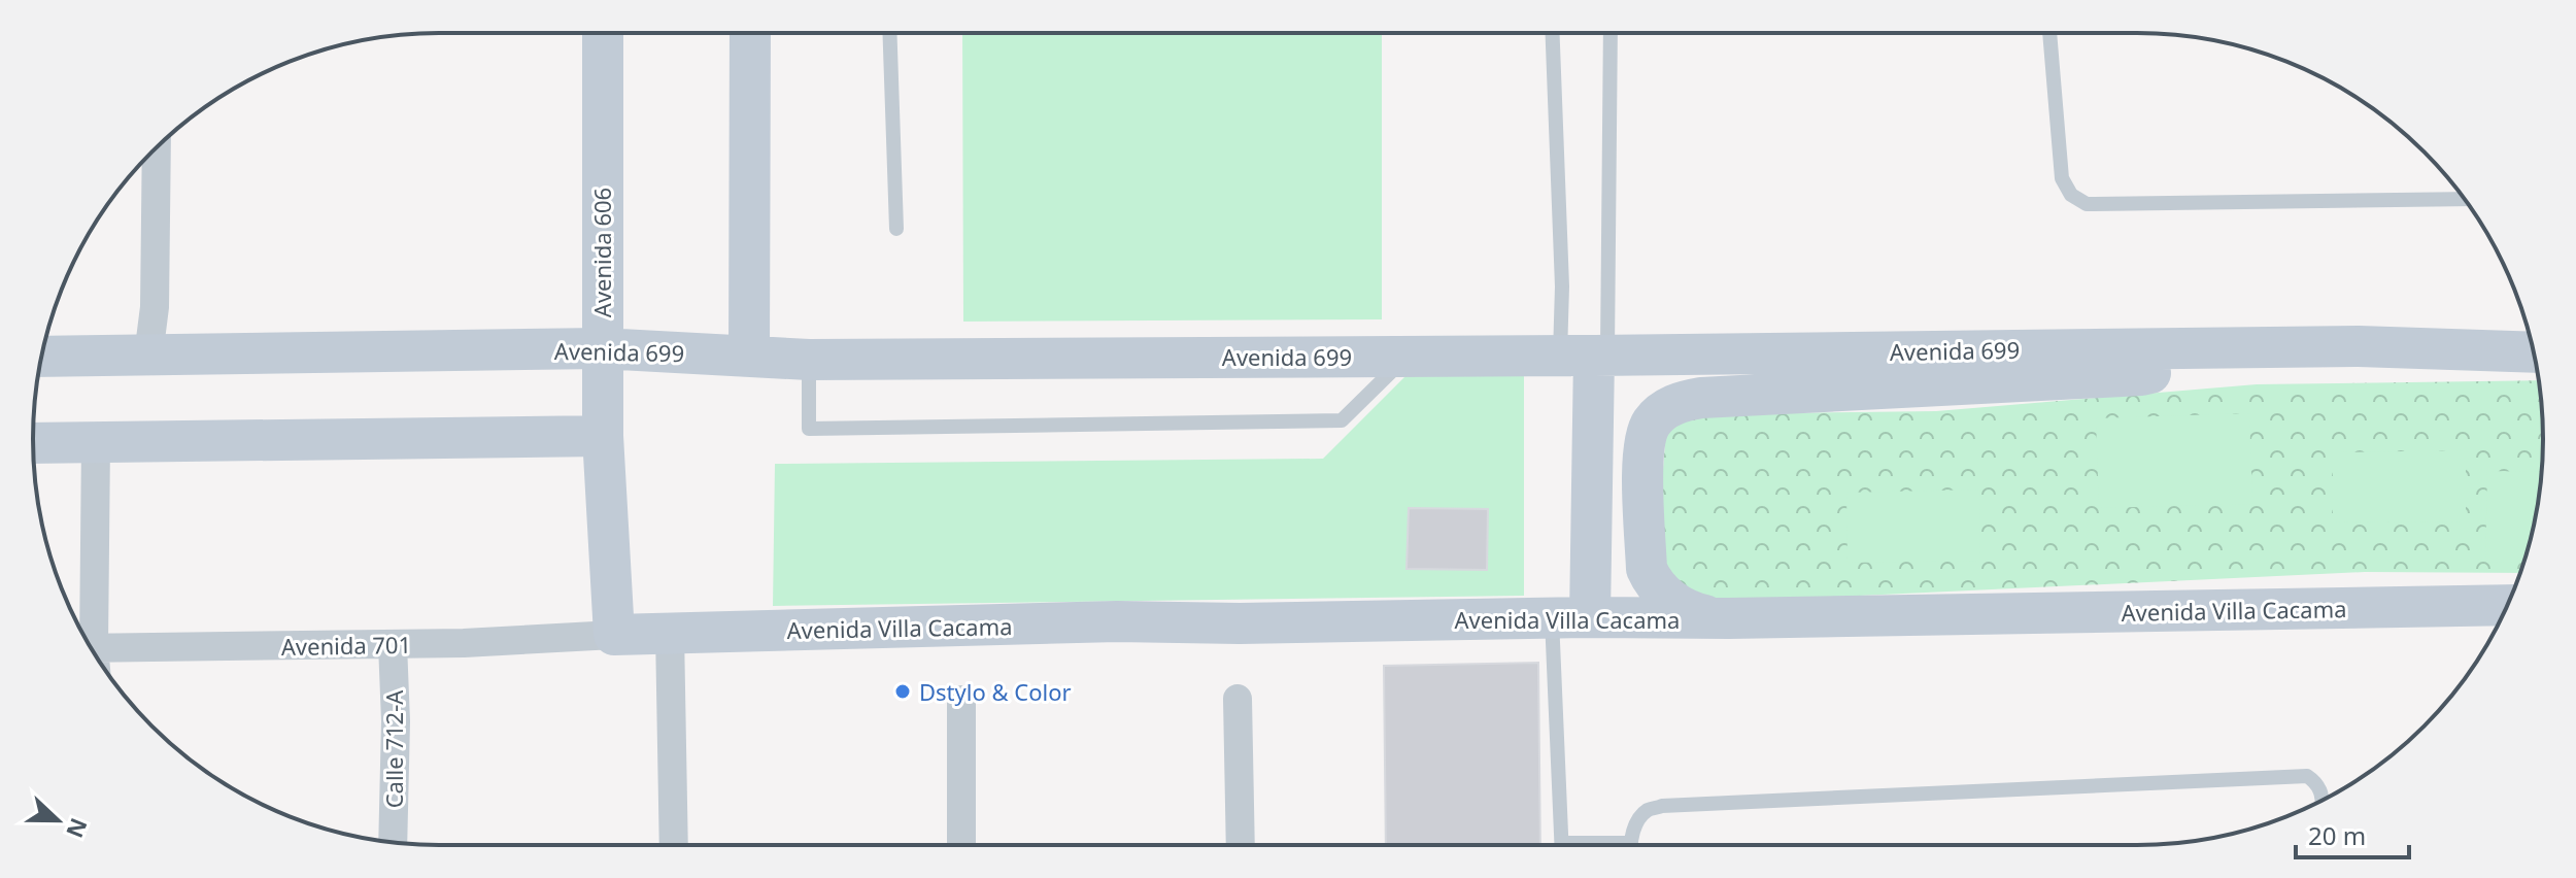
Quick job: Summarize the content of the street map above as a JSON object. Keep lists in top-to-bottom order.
{
  "streets": {
    "street": [
      "Avenida 606",
      "Avenida 699",
      "Avenida Villa Cacama",
      "Avenida 701",
      "Calle 712-A"
    ]
  },
  "crossings": [
    ["Avenida 606", "Avenida 699"],
    ["Avenida 606", "Avenida Villa Cacama"],
    ["Avenida 606", "Avenida 701"],
    ["Avenida Villa Cacama", "Avenida 701"],
    ["Avenida 701", "Calle 712-A"]
  ],
  "places": ["Dstylo & Color"],
  "scale_bar": "20 m",
  "north": "right"
}
